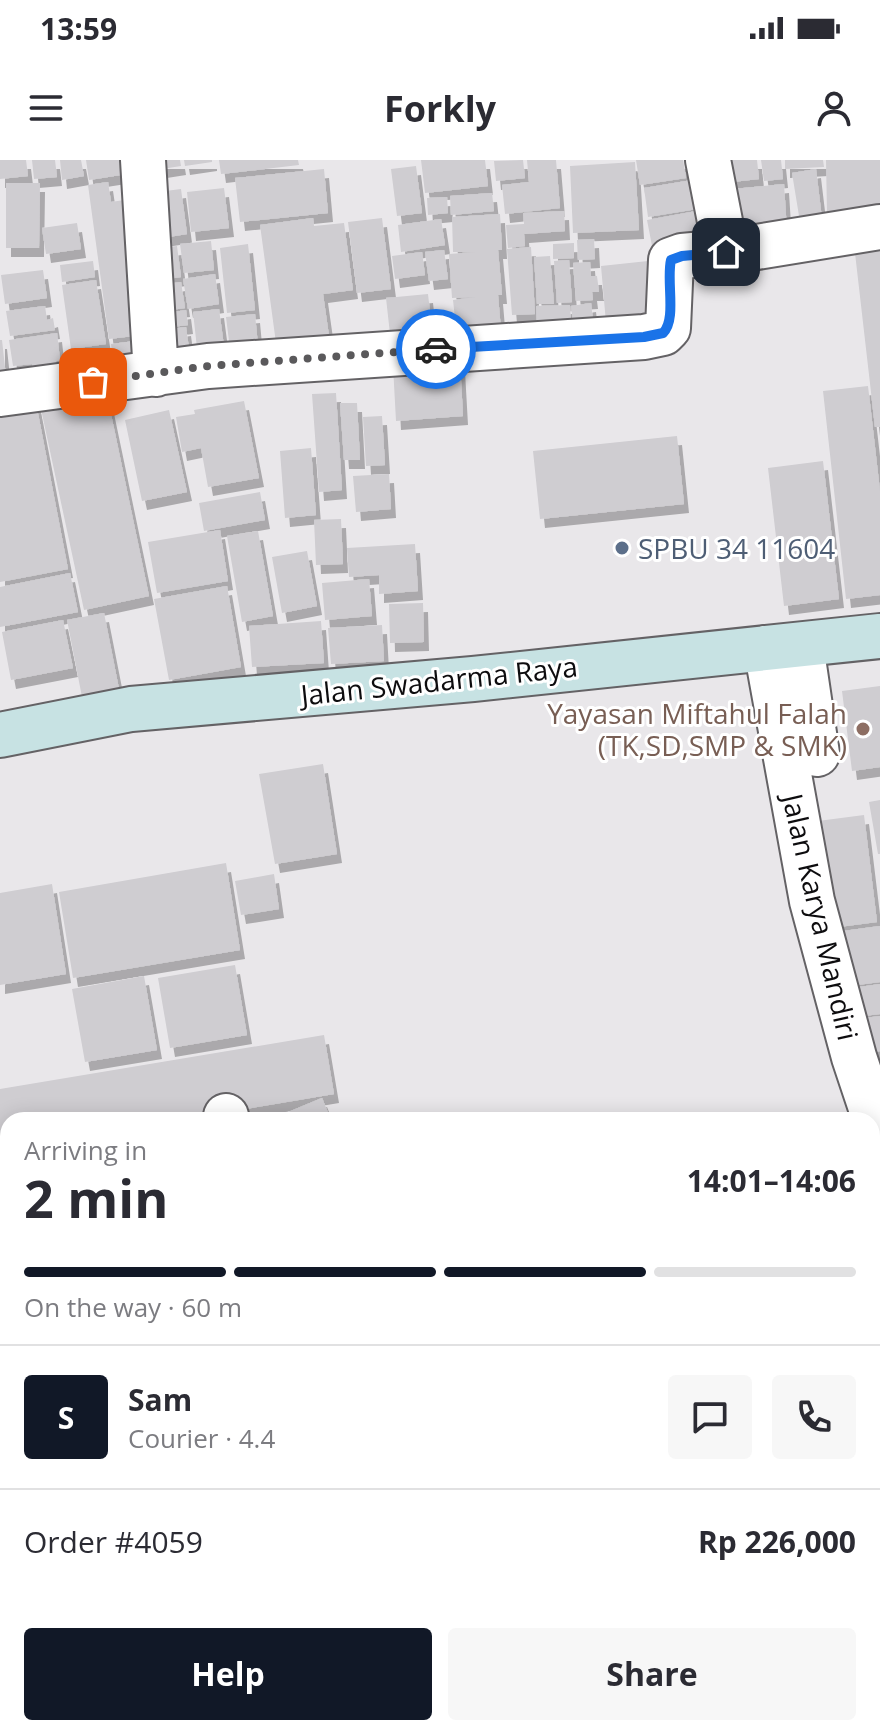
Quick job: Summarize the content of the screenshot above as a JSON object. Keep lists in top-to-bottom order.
{
  "streets": {
    "main road": ["Jalan Swadarma Raya"],
    "street": ["Jalan Karya Mandiri"]
  },
  "crossings": [
    ["Jalan Swadarma Raya", "Jalan Karya Mandiri"]
  ],
  "places": ["SPBU 34 11604", "Yayasan Miftahul Falah (TK,SD,SMP & SMK)"],
  "page": {
    "status": "13:59",
    "header": "Forkly",
    "heading": ["2 min", "Arriving in", "14:01–14:06"],
    "panel": [
      "Sam",
      "Courier · 4.4",
      "Order #4059",
      "Rp 226,000"
    ],
    "bar": "On the way · 60 m",
    "round": "S",
    "buttons": ["Help", "Share"]
  }
}
